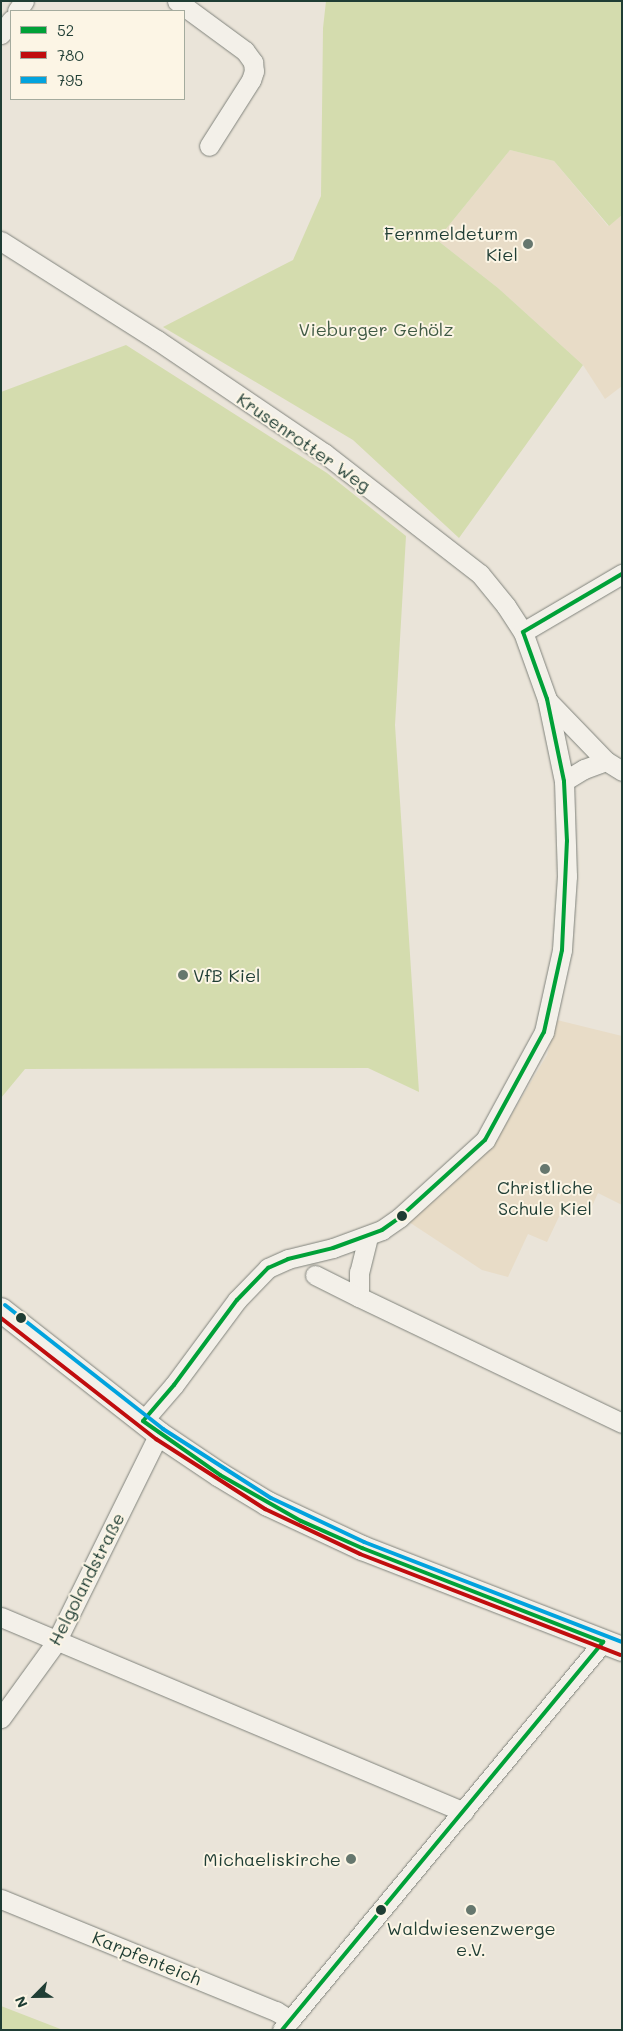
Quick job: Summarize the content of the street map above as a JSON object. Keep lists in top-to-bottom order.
{
  "streets": {
    "street": ["Krusenrotter Weg", "Helgolandstraße", "Karpfenteich"]
  },
  "crossings": [
    ["Krusenrotter Weg", "Helgolandstraße"]
  ],
  "parks": ["Vieburger Gehölz"],
  "places": [
    "Fernmeldeturm Kiel",
    "VfB Kiel",
    "Christliche Schule Kiel",
    "Michaeliskirche",
    "Waldwiesenzwerge e.V."
  ],
  "lines": ["transit line 52", "transit line 795", "transit line 780"],
  "legend": ["52", "780", "795"],
  "north": "bottom left"
}
